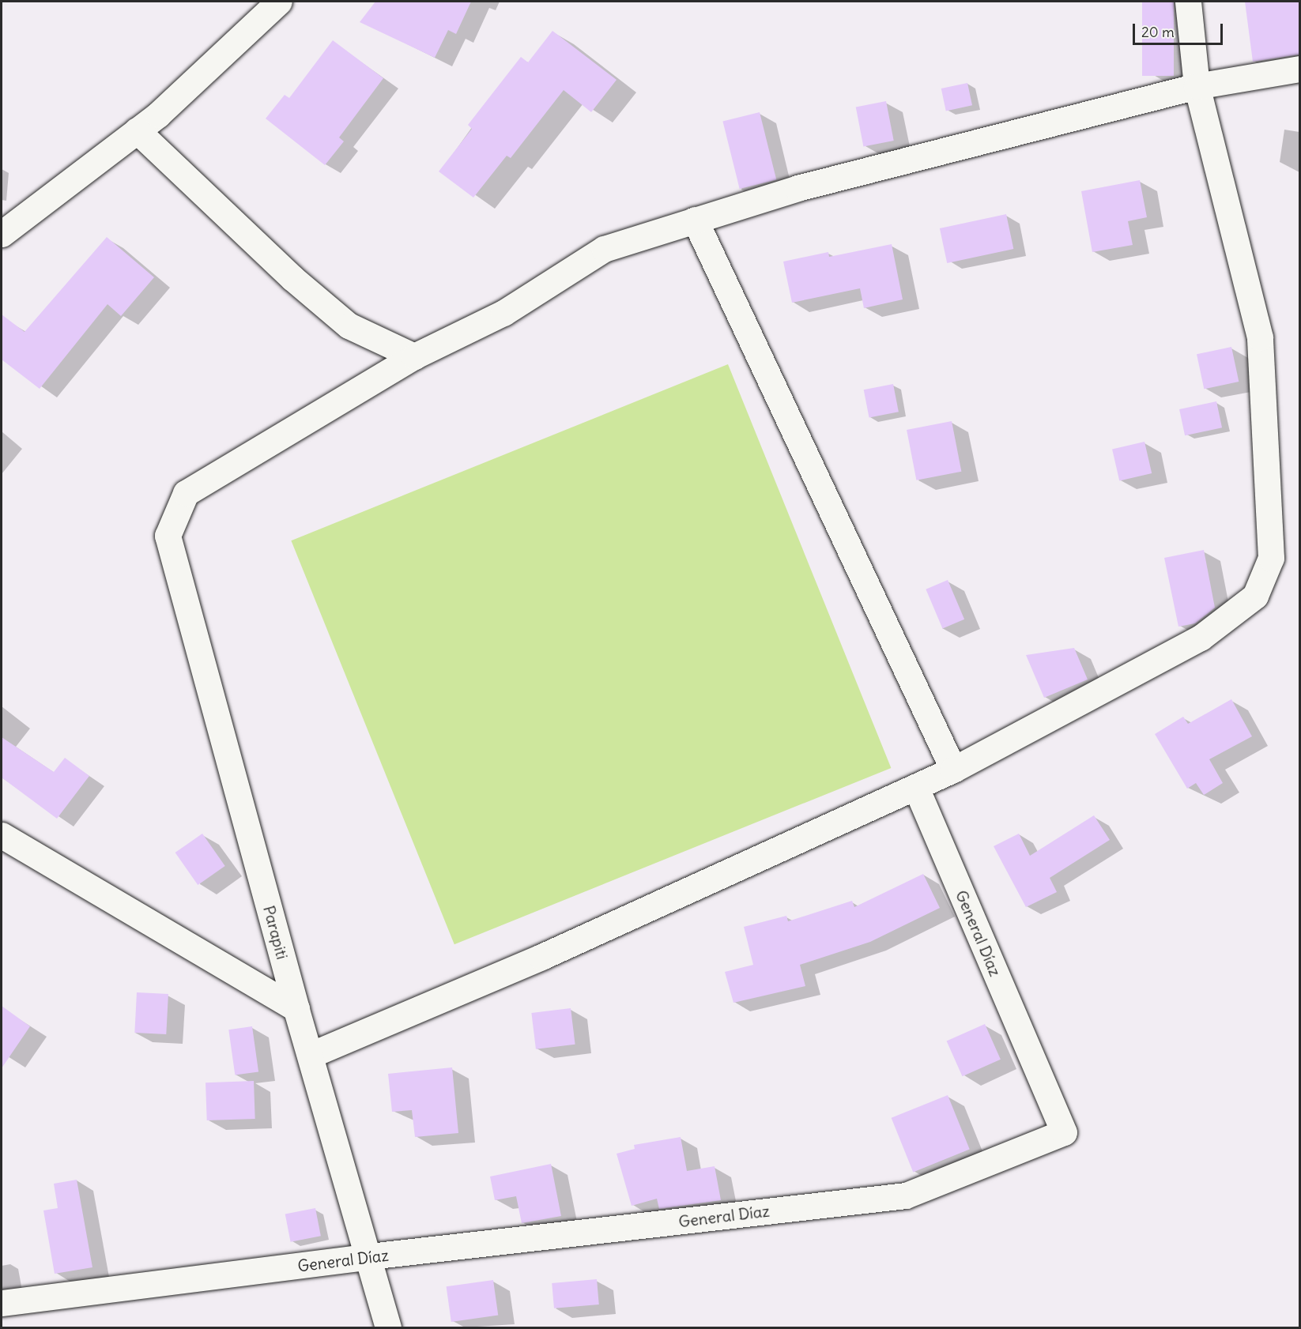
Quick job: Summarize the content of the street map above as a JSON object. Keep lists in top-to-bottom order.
{
  "streets": {
    "street": ["Parapiti", "General Díaz"]
  },
  "crossings": [
    ["Parapiti", "General Díaz"]
  ],
  "scale_bar": "20 m"
}
